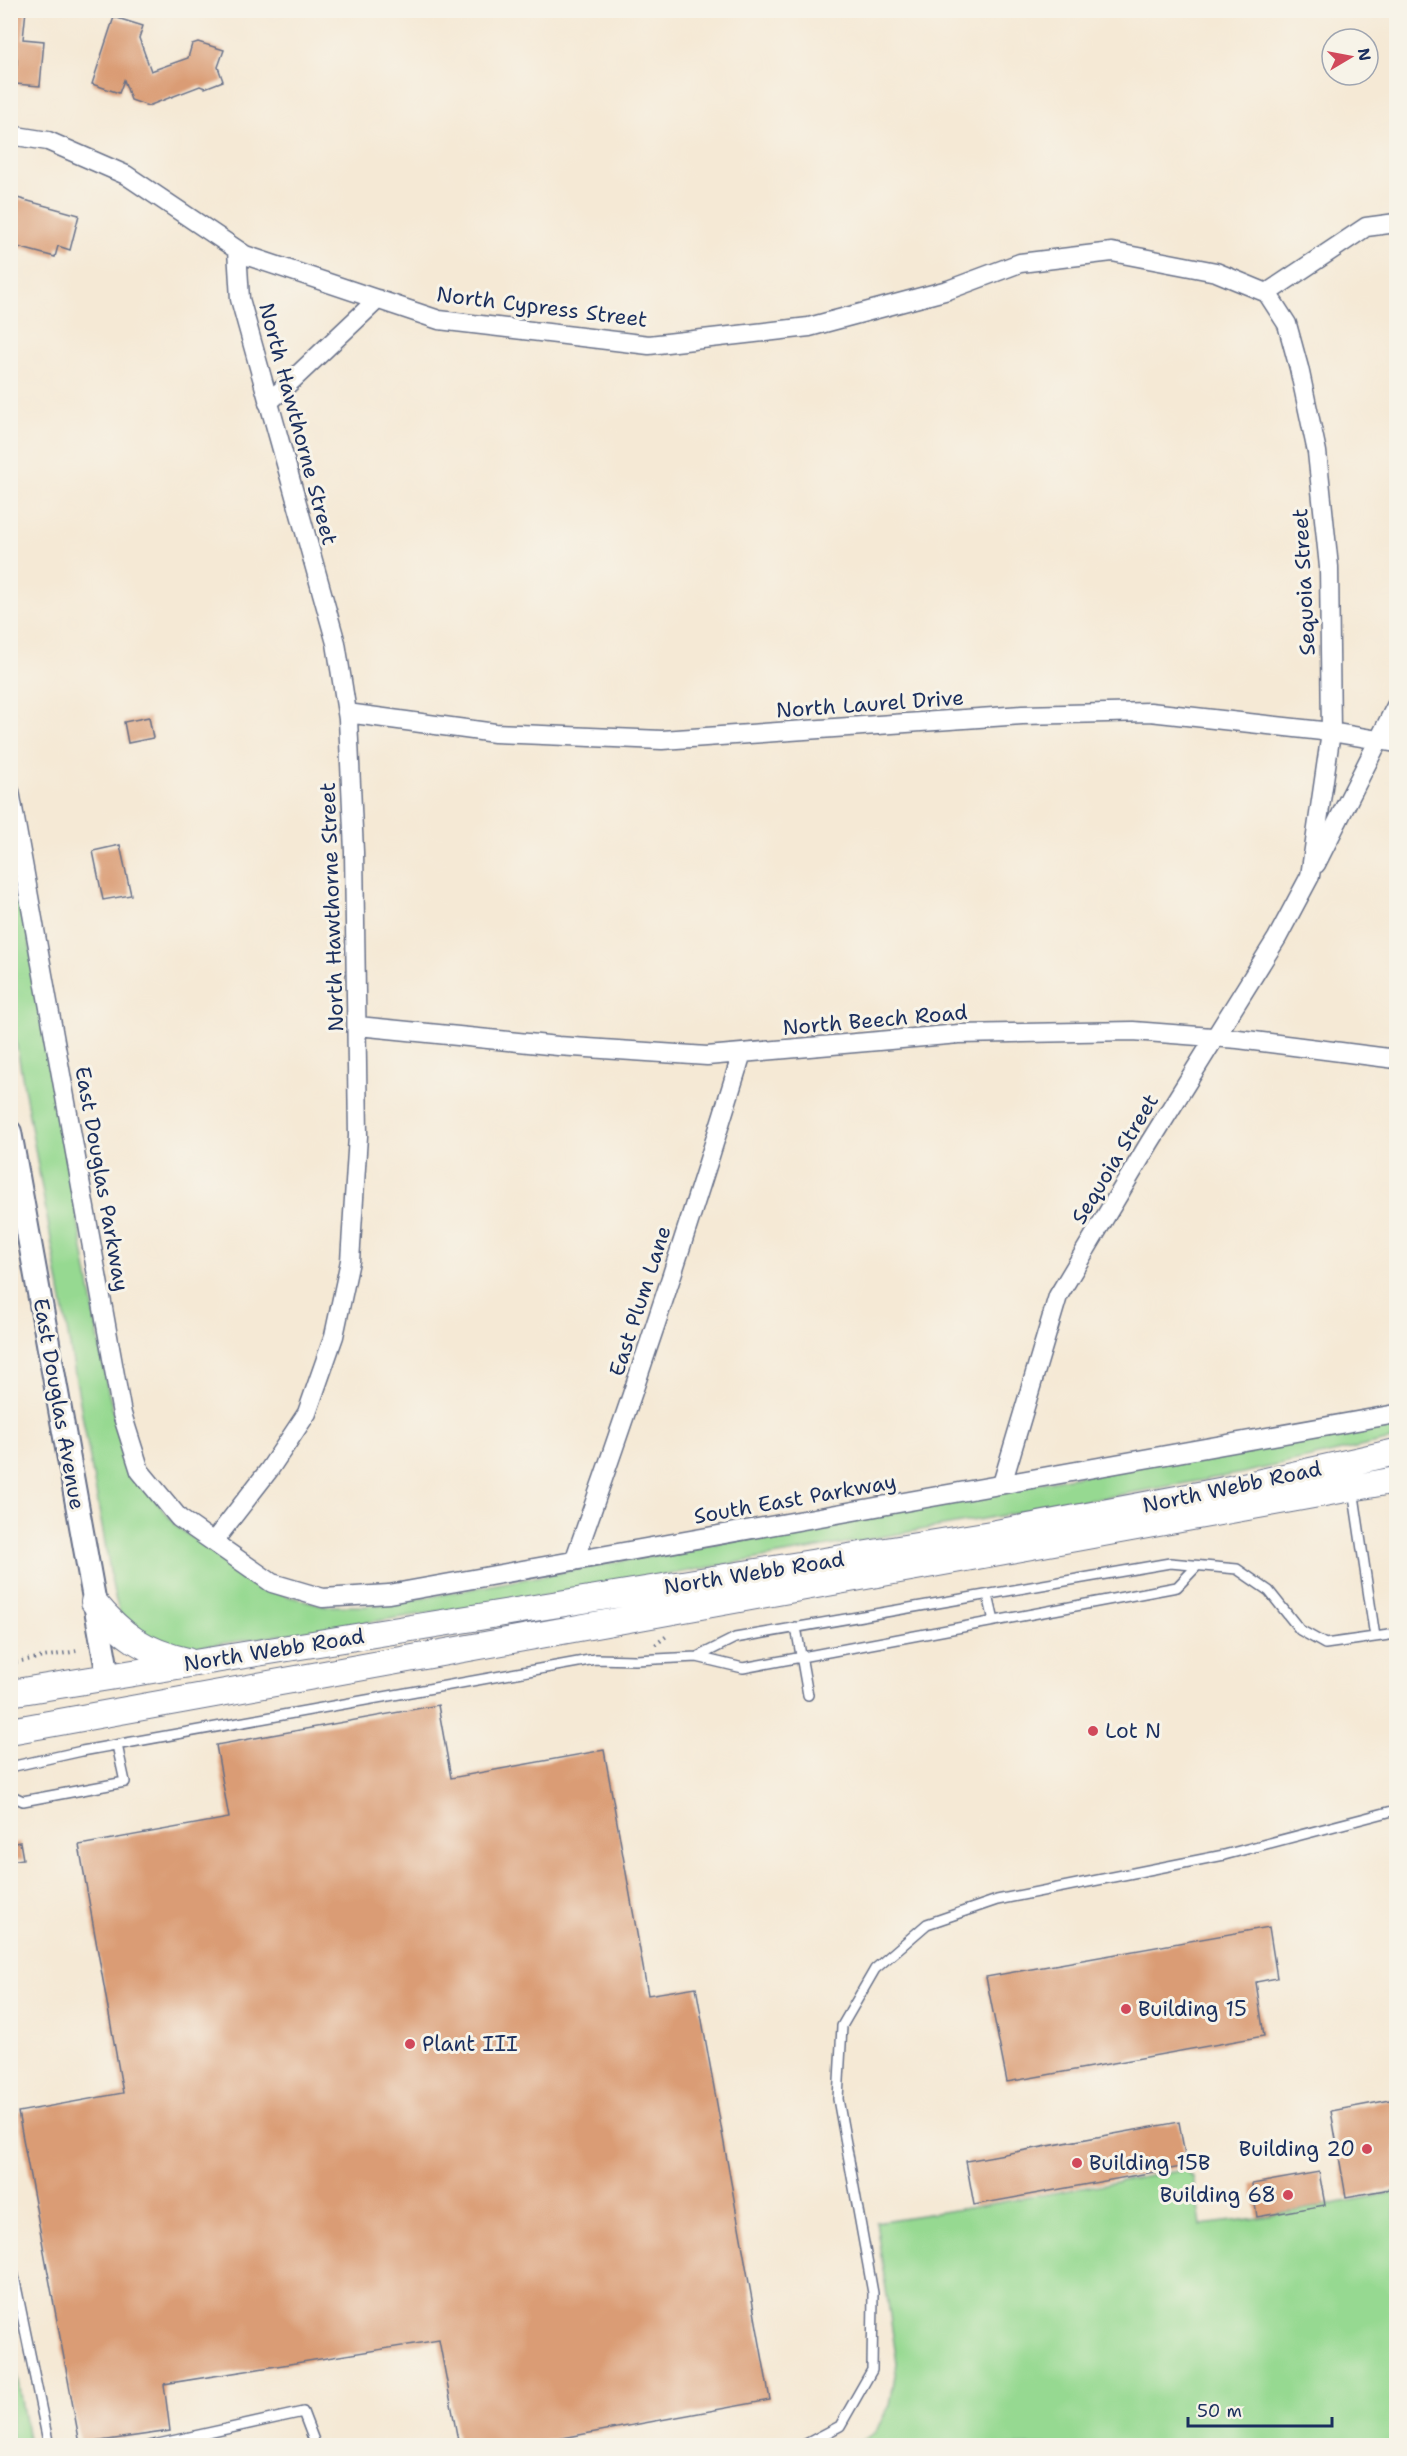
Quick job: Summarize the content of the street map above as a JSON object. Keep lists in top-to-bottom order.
{
  "streets": {
    "main road": ["North Webb Road"],
    "street": [
      "North Cypress Street",
      "North Hawthorne Street",
      "Sequoia Street",
      "North Laurel Drive",
      "North Beech Road",
      "East Douglas Parkway",
      "East Plum Lane",
      "East Douglas Avenue",
      "South East Parkway"
    ]
  },
  "crossings": [
    ["North Cypress Street", "North Hawthorne Street"],
    ["North Cypress Street", "Sequoia Street"],
    ["North Hawthorne Street", "North Laurel Drive"],
    ["North Hawthorne Street", "North Beech Road"],
    ["North Hawthorne Street", "East Douglas Parkway"],
    ["North Hawthorne Street", "South East Parkway"],
    ["Sequoia Street", "North Laurel Drive"],
    ["Sequoia Street", "North Beech Road"],
    ["Sequoia Street", "South East Parkway"],
    ["North Beech Road", "East Plum Lane"],
    ["East Douglas Parkway", "South East Parkway"],
    ["East Plum Lane", "South East Parkway"],
    ["East Douglas Avenue", "North Webb Road"]
  ],
  "places": [
    "Lot N",
    "Building 15",
    "Plant III",
    "Building 20",
    "Building 15B",
    "Building 68"
  ],
  "scale_bar": "50 m",
  "north": "right"
}
